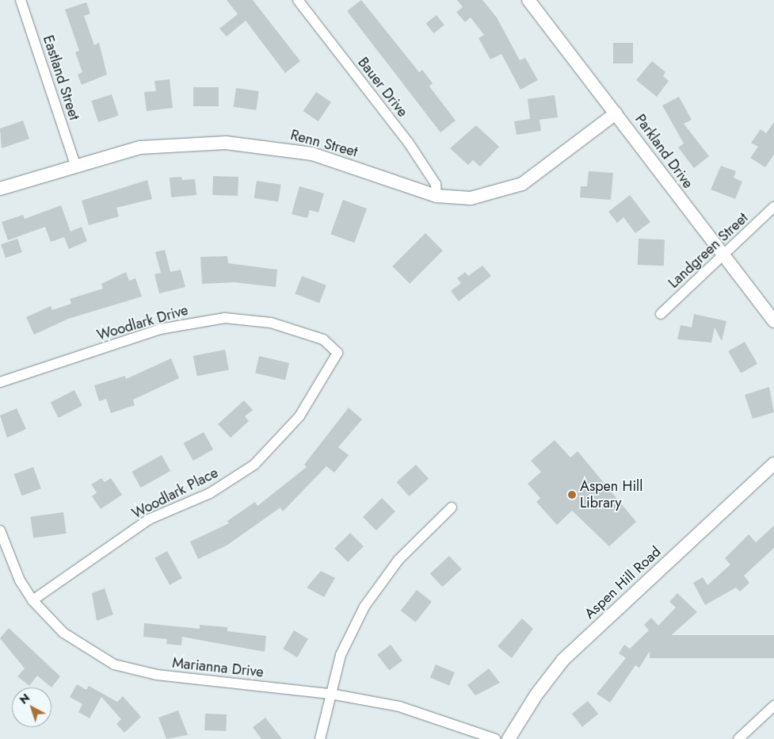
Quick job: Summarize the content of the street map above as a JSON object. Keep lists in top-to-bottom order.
{
  "streets": {
    "street": [
      "Eastland Street",
      "Bauer Drive",
      "Renn Street",
      "Parkland Drive",
      "Landgreen Street",
      "Woodlark Drive",
      "Woodlark Place",
      "Aspen Hill Road",
      "Marianna Drive"
    ]
  },
  "crossings": [
    ["Eastland Street", "Renn Street"],
    ["Bauer Drive", "Renn Street"],
    ["Renn Street", "Parkland Drive"],
    ["Parkland Drive", "Landgreen Street"],
    ["Woodlark Drive", "Woodlark Place"],
    ["Woodlark Place", "Marianna Drive"]
  ],
  "places": ["Aspen Hill Library"],
  "north": "top left"
}
